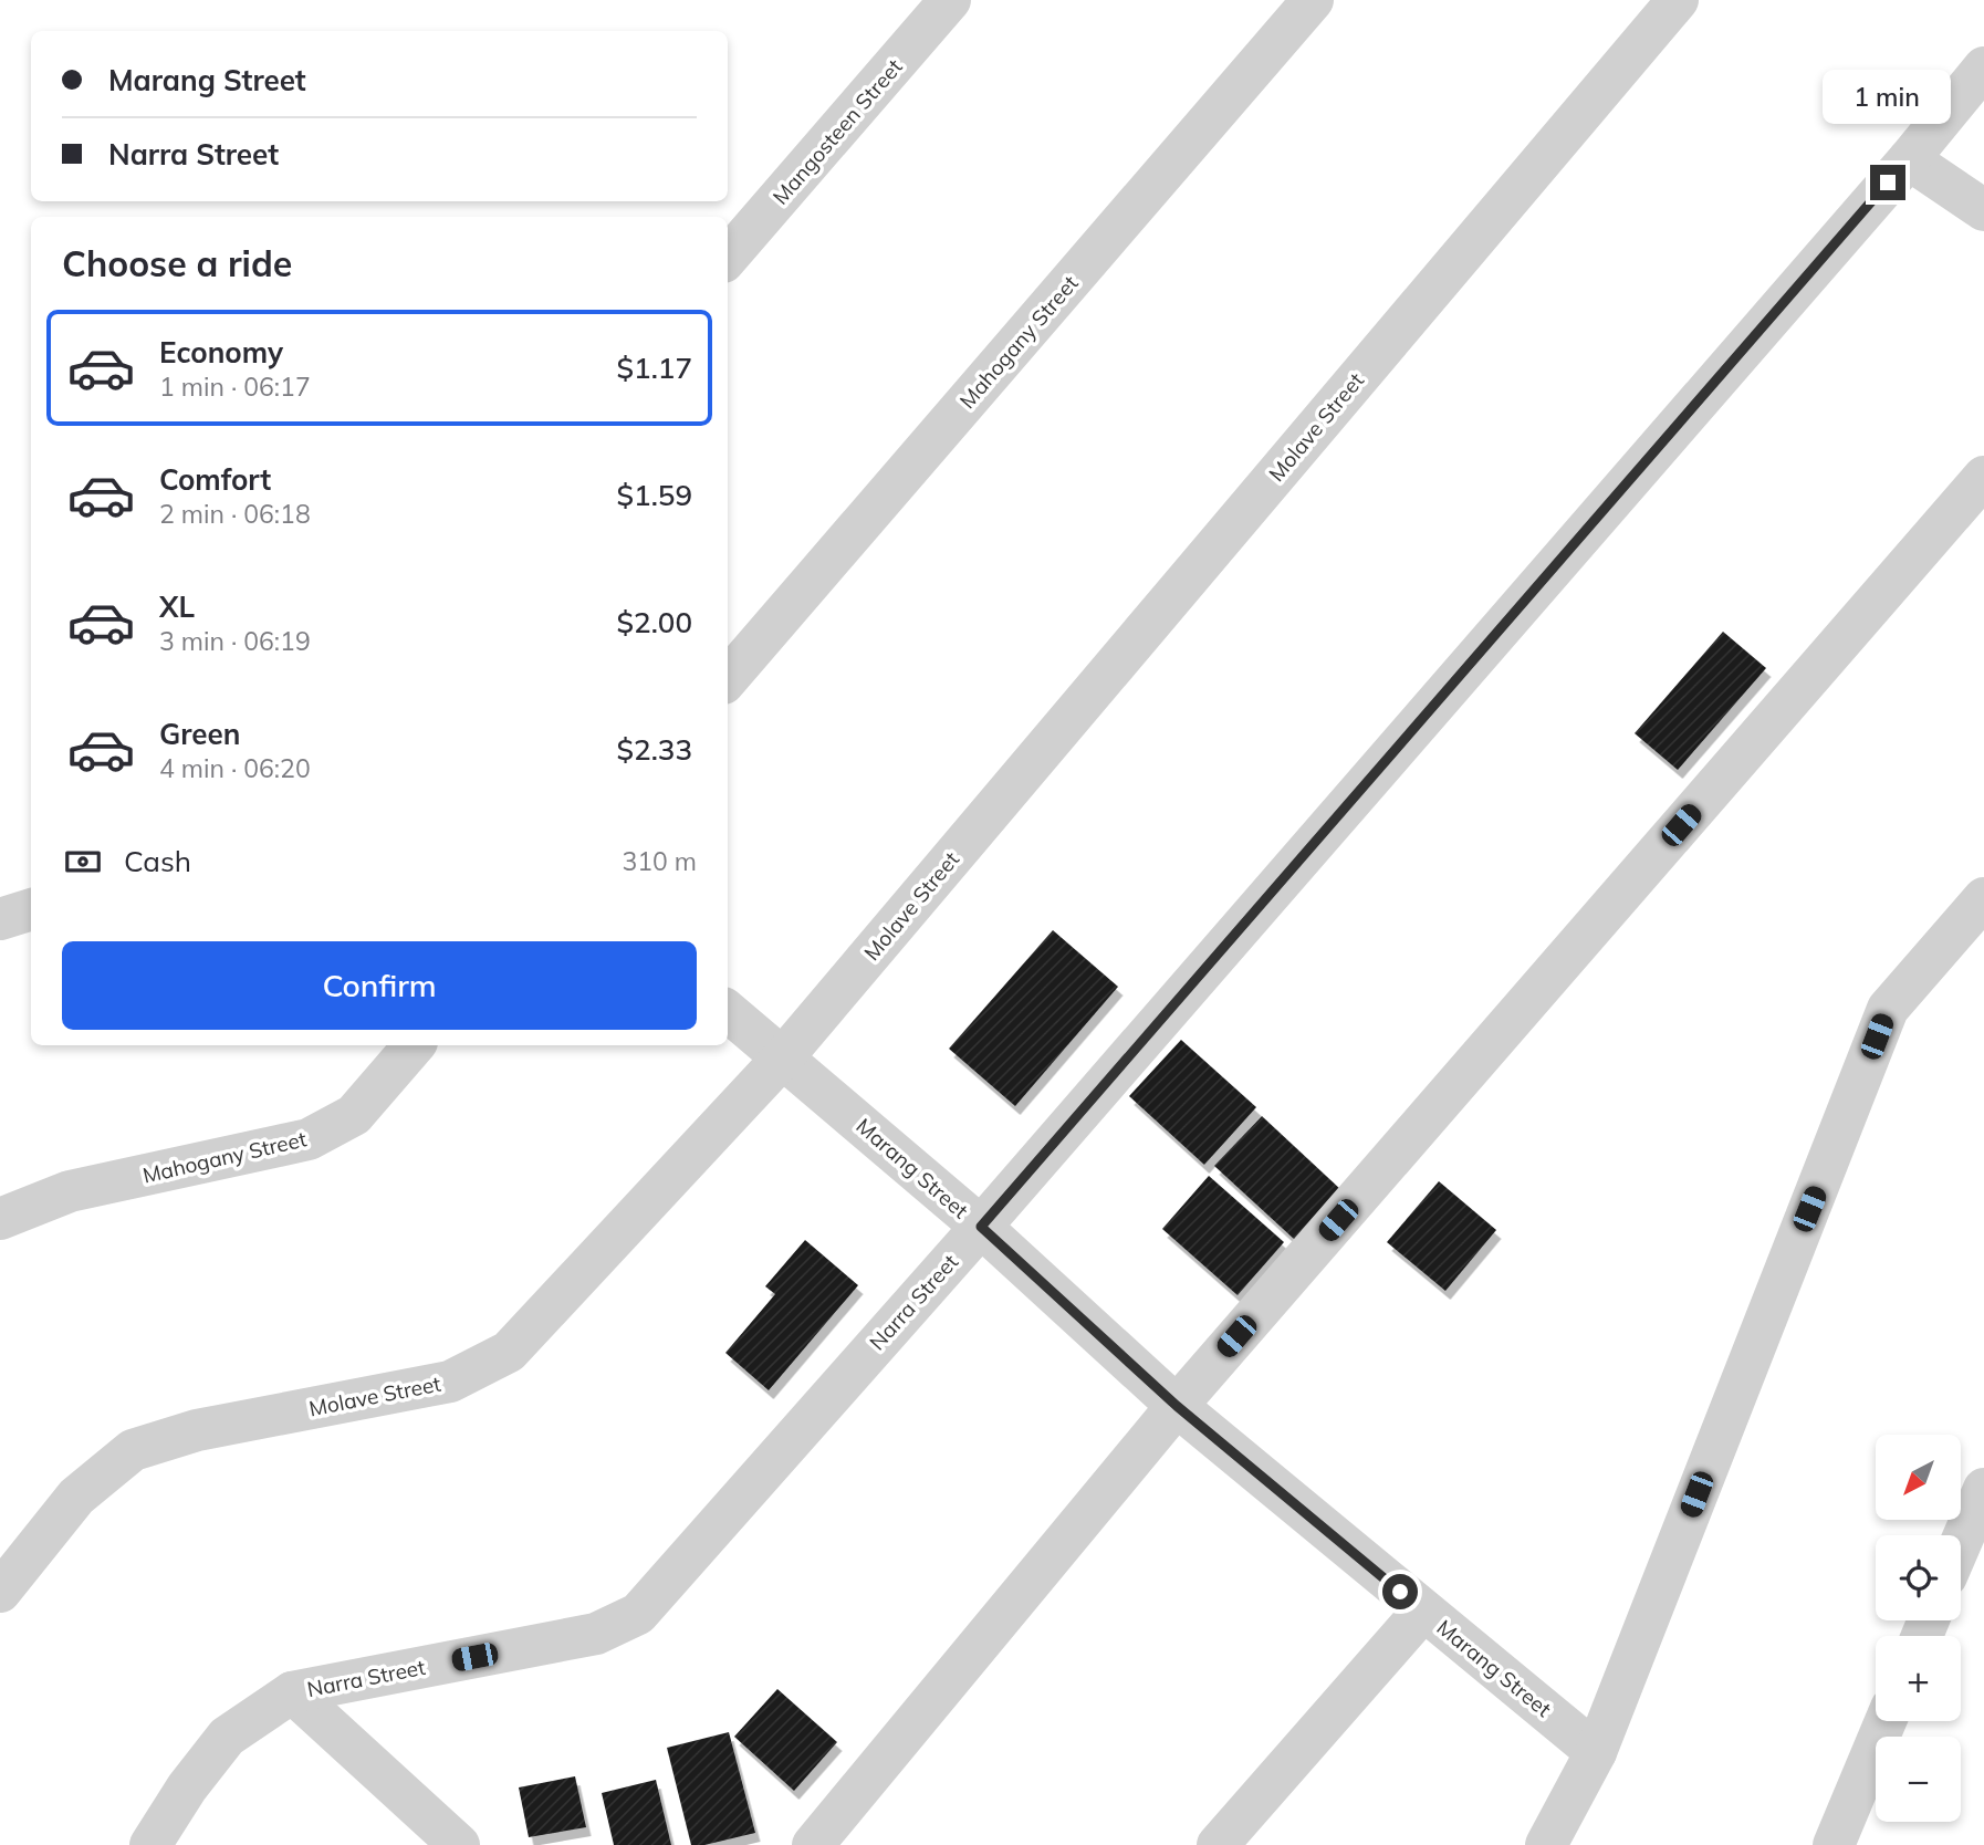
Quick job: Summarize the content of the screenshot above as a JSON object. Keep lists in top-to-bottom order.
{
  "streets": {
    "street": [
      "Mangosteen Street",
      "Mahogany Street",
      "Molave Street",
      "Marang Street",
      "Narra Street"
    ]
  },
  "crossings": [
    ["Molave Street", "Marang Street"],
    ["Marang Street", "Narra Street"]
  ],
  "north": "bottom left",
  "page": {
    "banner": ["Marang Street", "Narra Street"],
    "bubble": "1 min",
    "heading": "Choose a ride",
    "list": [
      {
        "name": "Economy",
        "note": "1 min · 06:17",
        "value": "$1.17"
      },
      {
        "name": "Comfort",
        "note": "2 min · 06:18",
        "value": "$1.59"
      },
      {
        "name": "XL",
        "note": "3 min · 06:19",
        "value": "$2.00"
      },
      {
        "name": "Green",
        "note": "4 min · 06:20",
        "value": "$2.33"
      }
    ],
    "pay": ["Cash", "310 m"],
    "buttons": "Confirm",
    "map_buttons": ["+", "−"]
  }
}
